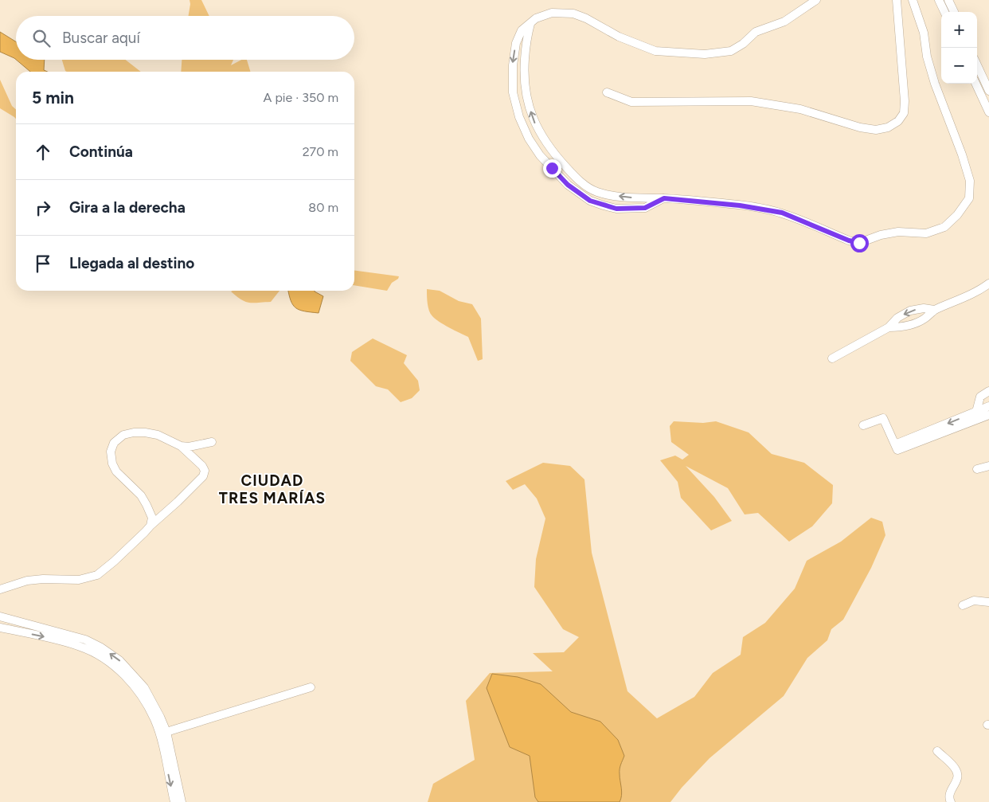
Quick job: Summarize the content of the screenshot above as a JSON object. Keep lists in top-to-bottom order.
{
  "districts": ["CIUDAD TRES MARÍAS"],
  "page": {
    "map_buttons": ["+", "−"],
    "search": "Buscar aquí",
    "heading": ["5 min", "A pie · 350 m"],
    "list": [
      ["Continúa", "270 m"],
      ["Gira a la derecha", "80 m"],
      "Llegada al destino"
    ]
  }
}
